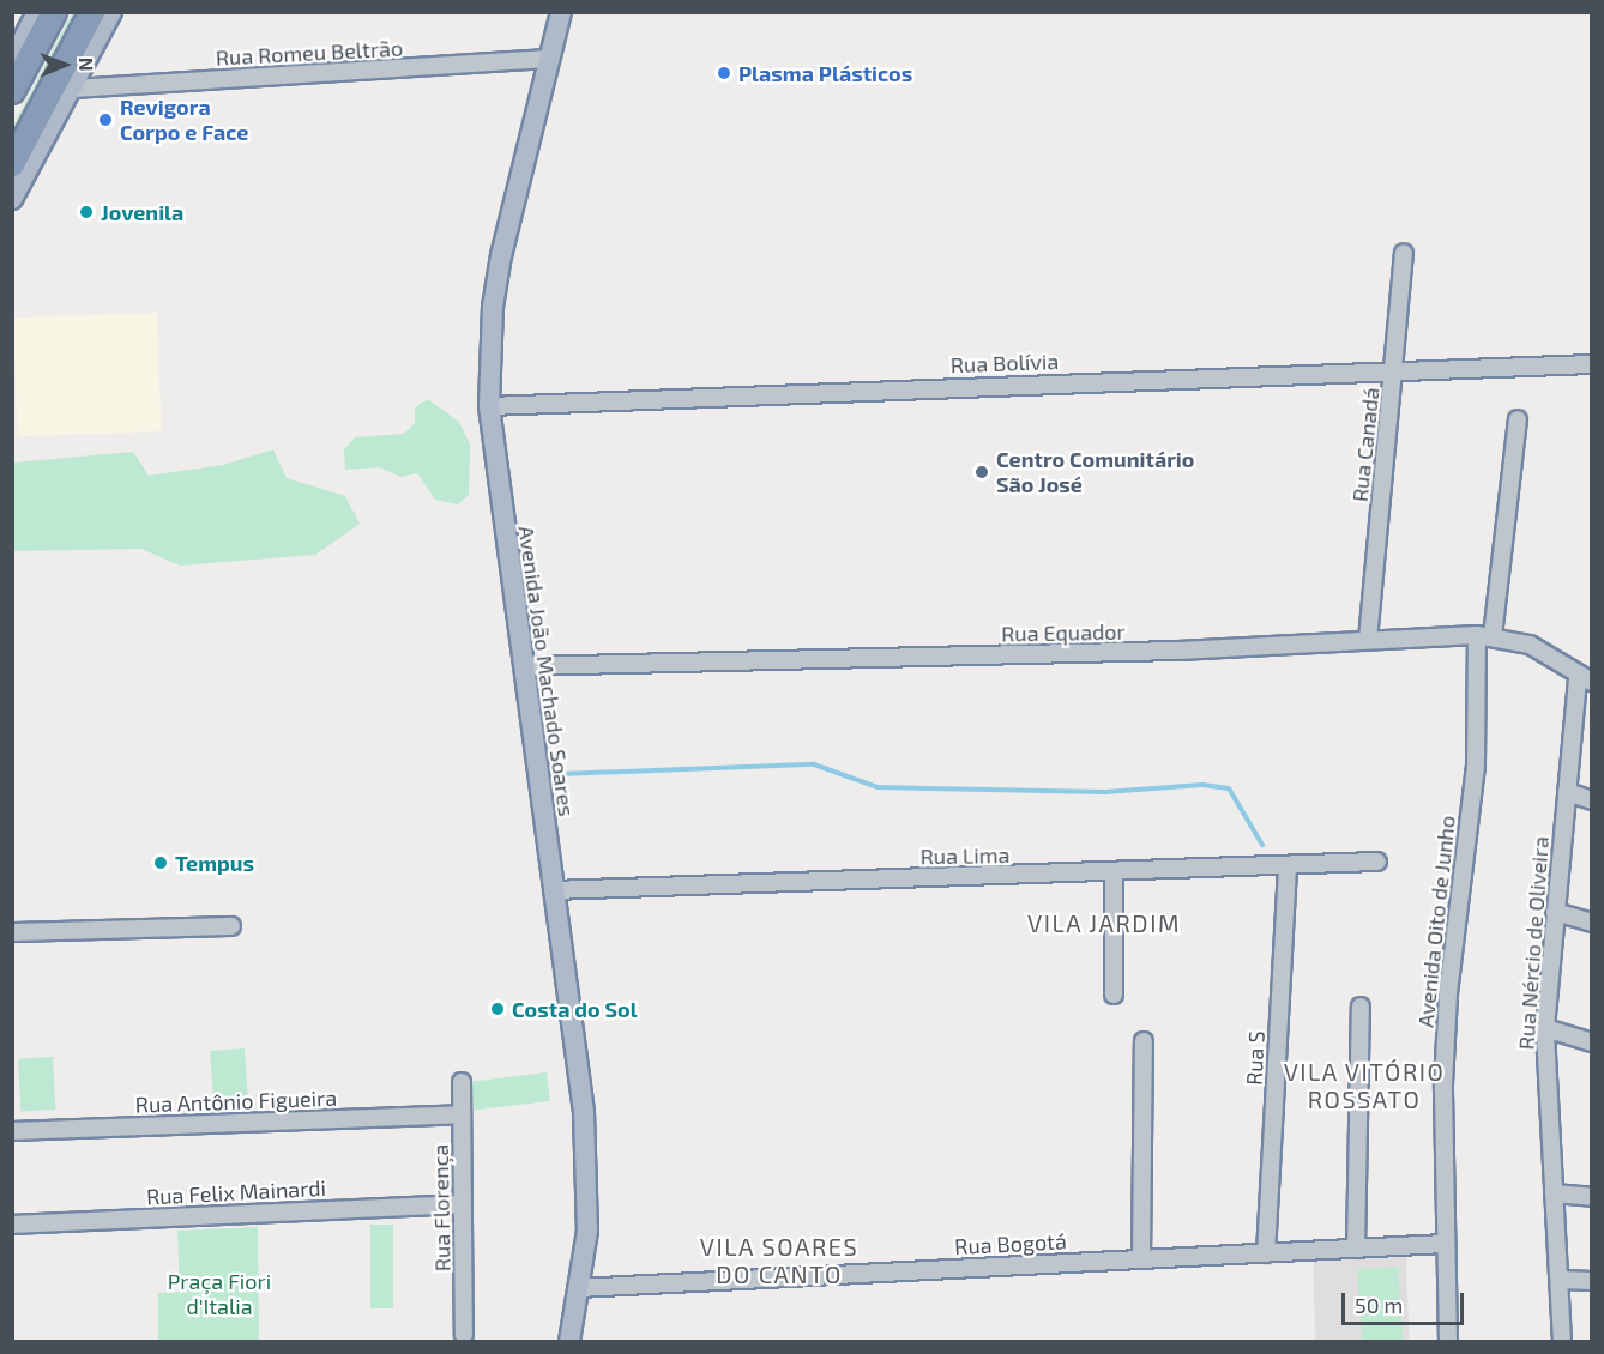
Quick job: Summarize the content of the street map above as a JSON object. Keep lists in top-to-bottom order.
{
  "streets": {
    "main road": ["Avenida João Machado Soares"],
    "street": [
      "Rua Romeu Beltrão",
      "Rua Bolívia",
      "Rua Canadá",
      "Rua Equador",
      "Rua Lima",
      "Avenida Oito de Junho",
      "Rua Nércio de Oliveira",
      "Rua S",
      "Rua Antônio Figueira",
      "Rua Felix Mainardi",
      "Rua Florença",
      "Rua Bogotá"
    ]
  },
  "crossings": [
    ["Rua Romeu Beltrão", "Avenida João Machado Soares"],
    ["Rua Bolívia", "Rua Canadá"],
    ["Rua Bolívia", "Avenida João Machado Soares"],
    ["Rua Canadá", "Rua Equador"],
    ["Rua Equador", "Avenida João Machado Soares"],
    ["Rua Equador", "Avenida Oito de Junho"],
    ["Rua Equador", "Rua Nércio de Oliveira"],
    ["Avenida João Machado Soares", "Rua Lima"],
    ["Avenida João Machado Soares", "Rua Bogotá"],
    ["Rua Lima", "Rua S"],
    ["Avenida Oito de Junho", "Rua Bogotá"],
    ["Rua S", "Rua Bogotá"],
    ["Rua Antônio Figueira", "Rua Florença"],
    ["Rua Felix Mainardi", "Rua Florença"]
  ],
  "districts": ["VILA JARDIM", "VILA VITÓRIO ROSSATO", "VILA SOARES DO CANTO"],
  "parks": ["Praça Fiori d'Italia"],
  "places": [
    "Plasma Plásticos",
    "Revigora Corpo e Face",
    "Jovenila",
    "Centro Comunitário São José",
    "Tempus",
    "Costa do Sol"
  ],
  "scale_bar": "50 m",
  "north": "right"
}
